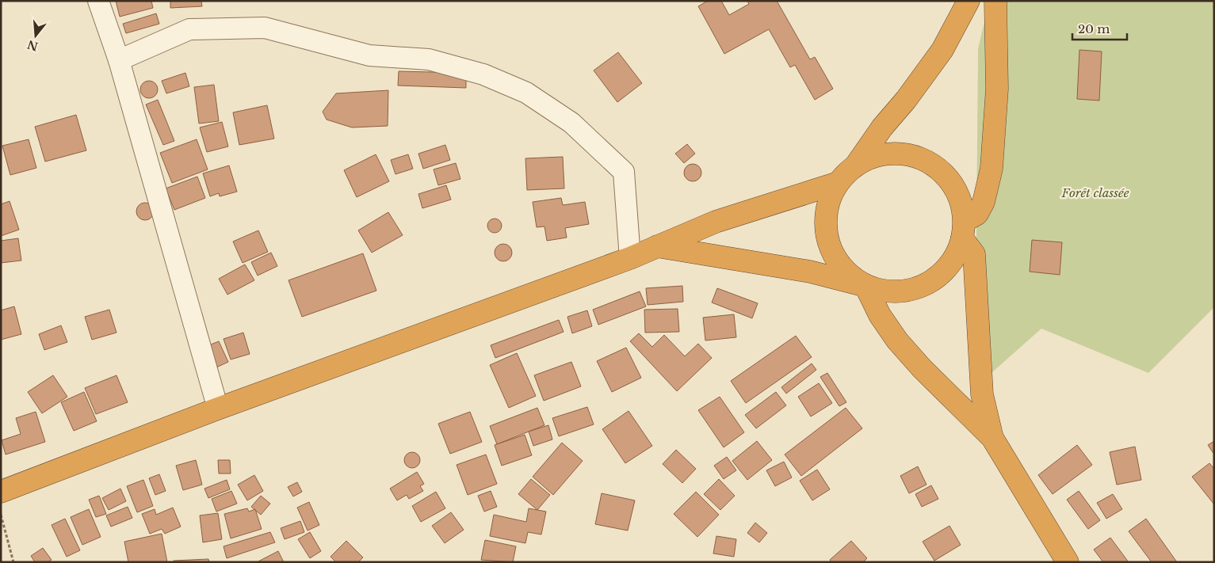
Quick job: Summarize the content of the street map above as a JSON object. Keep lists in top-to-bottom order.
{
  "parks": ["Forêt classée"],
  "scale_bar": "20 m",
  "north": "bottom"
}
